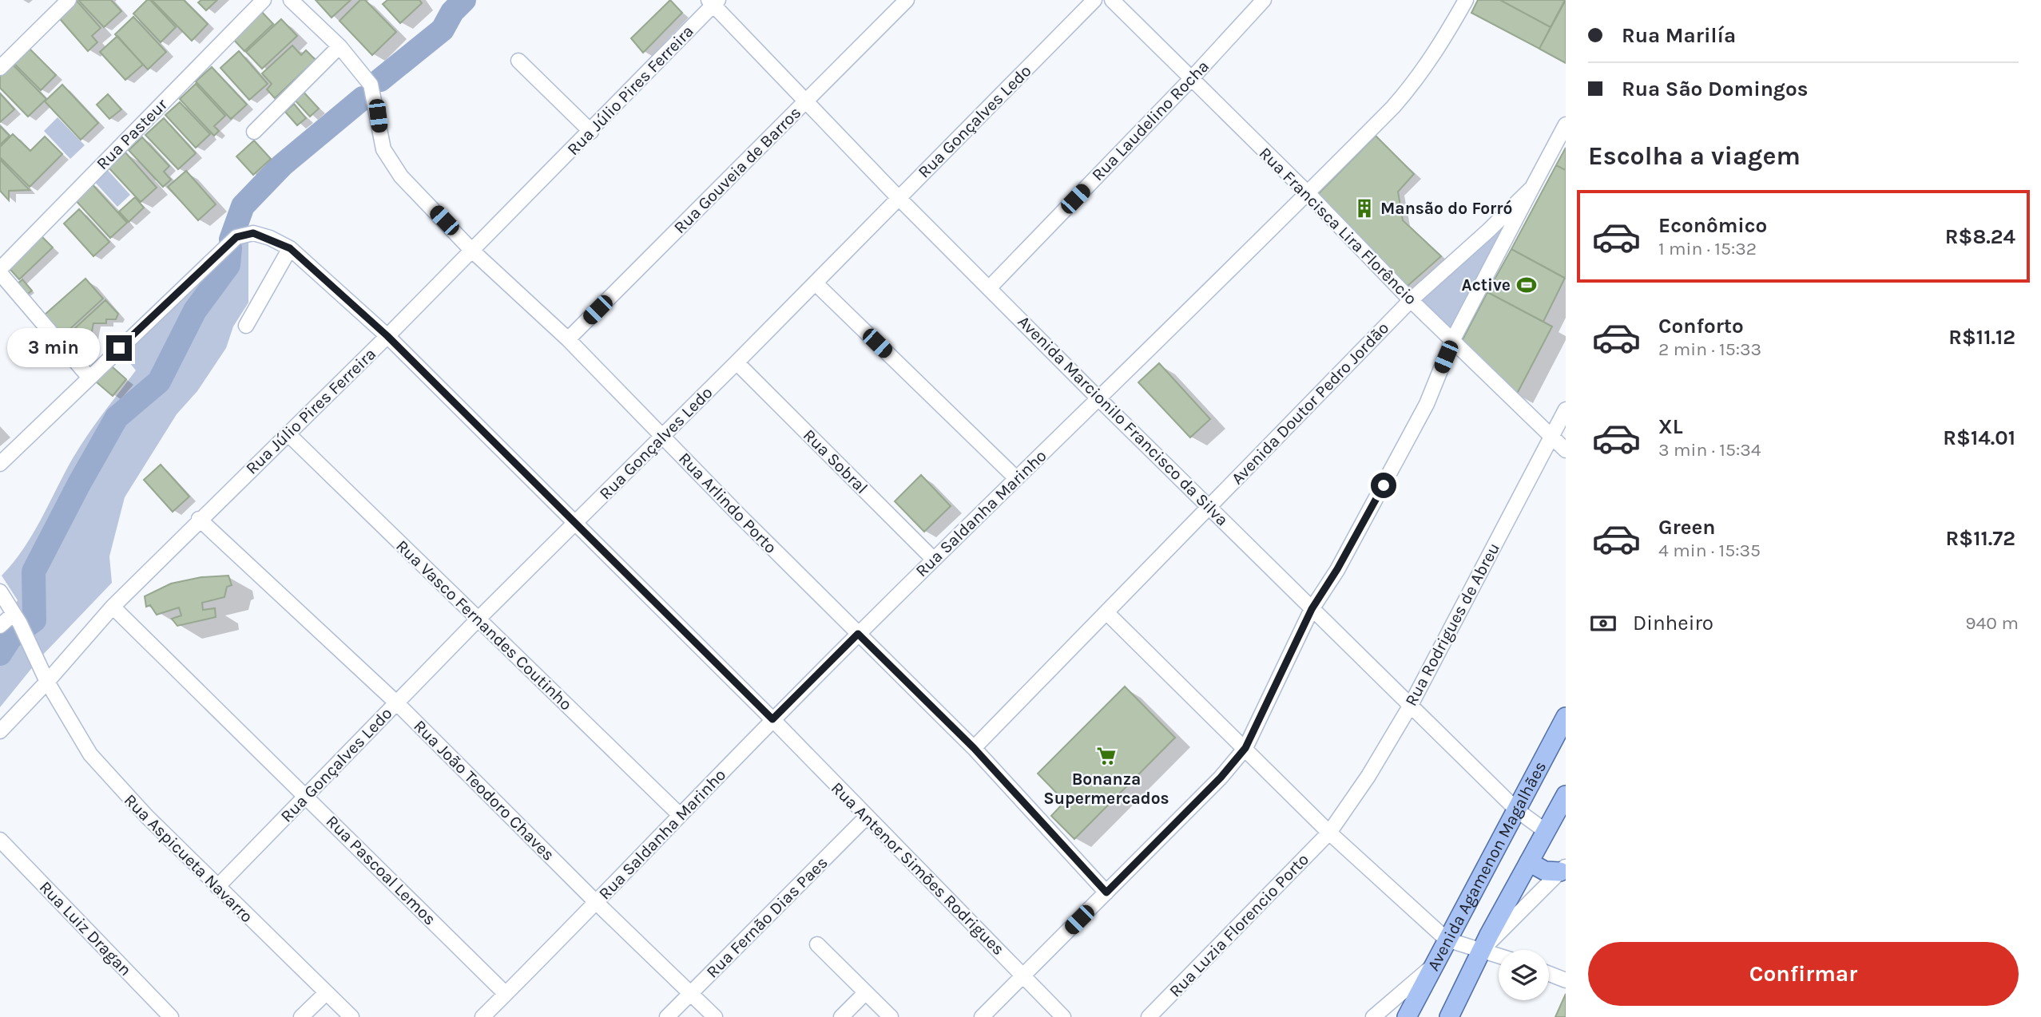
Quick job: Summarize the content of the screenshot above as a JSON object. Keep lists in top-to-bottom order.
{
  "streets": {
    "main road": ["Avenida Agamenon Magalhães"],
    "street": [
      "Rua Júlio Pires Ferreira",
      "Rua Laudelino Rocha",
      "Rua Gonçalves Ledo",
      "Rua Pasteur",
      "Rua Gouveia de Barros",
      "Rua Francisca Lira Florêncio",
      "Avenida Doutor Pedro Jordão",
      "Avenida Marcionilo Francisco da Silva",
      "Rua Sobral",
      "Rua Arlindo Porto",
      "Rua Saldanha Marinho",
      "Rua Rodrigues de Abreu",
      "Rua Vasco Fernandes Coutinho",
      "Rua João Teodoro Chaves",
      "Rua Aspicueta Navarro",
      "Rua Antenor Simões Rodrigues",
      "Rua Pascoal Lemos",
      "Rua Fernão Dias Paes",
      "Rua Luzia Florencio Porto",
      "Rua Luiz Dragan"
    ]
  },
  "crossings": [
    ["Rua Júlio Pires Ferreira", "Avenida Marcionilo Francisco da Silva"],
    ["Rua Júlio Pires Ferreira", "Rua Arlindo Porto"],
    ["Rua Júlio Pires Ferreira", "Rua Vasco Fernandes Coutinho"],
    ["Rua Júlio Pires Ferreira", "Rua João Teodoro Chaves"],
    ["Rua Júlio Pires Ferreira", "Rua Aspicueta Navarro"],
    ["Rua Júlio Pires Ferreira", "Rua Antenor Simões Rodrigues"],
    ["Rua Júlio Pires Ferreira", "Rua Pascoal Lemos"],
    ["Rua Laudelino Rocha", "Rua Francisca Lira Florêncio"],
    ["Rua Laudelino Rocha", "Avenida Marcionilo Francisco da Silva"],
    ["Rua Gonçalves Ledo", "Avenida Marcionilo Francisco da Silva"],
    ["Rua Gonçalves Ledo", "Rua Sobral"],
    ["Rua Gonçalves Ledo", "Rua Arlindo Porto"],
    ["Rua Gonçalves Ledo", "Rua Vasco Fernandes Coutinho"],
    ["Rua Gonçalves Ledo", "Rua João Teodoro Chaves"],
    ["Rua Gonçalves Ledo", "Rua Aspicueta Navarro"],
    ["Rua Gonçalves Ledo", "Rua Antenor Simões Rodrigues"],
    ["Rua Gonçalves Ledo", "Rua Pascoal Lemos"],
    ["Rua Gouveia de Barros", "Avenida Marcionilo Francisco da Silva"],
    ["Rua Gouveia de Barros", "Rua Arlindo Porto"],
    ["Rua Francisca Lira Florêncio", "Avenida Doutor Pedro Jordão"],
    ["Rua Francisca Lira Florêncio", "Rua Saldanha Marinho"],
    ["Rua Francisca Lira Florêncio", "Rua Rodrigues de Abreu"],
    ["Avenida Doutor Pedro Jordão", "Avenida Marcionilo Francisco da Silva"],
    ["Avenida Doutor Pedro Jordão", "Rua Arlindo Porto"],
    ["Avenida Marcionilo Francisco da Silva", "Rua Saldanha Marinho"],
    ["Avenida Marcionilo Francisco da Silva", "Rua Rodrigues de Abreu"],
    ["Avenida Marcionilo Francisco da Silva", "Avenida Agamenon Magalhães"],
    ["Rua Sobral", "Rua Saldanha Marinho"],
    ["Rua Arlindo Porto", "Rua Saldanha Marinho"],
    ["Rua Saldanha Marinho", "Rua Vasco Fernandes Coutinho"],
    ["Rua Saldanha Marinho", "Rua João Teodoro Chaves"],
    ["Rua Saldanha Marinho", "Rua Antenor Simões Rodrigues"],
    ["Rua Saldanha Marinho", "Rua Pascoal Lemos"],
    ["Rua Rodrigues de Abreu", "Rua Luzia Florencio Porto"],
    ["Rua João Teodoro Chaves", "Rua Fernão Dias Paes"],
    ["Rua Antenor Simões Rodrigues", "Rua Fernão Dias Paes"]
  ],
  "places": {
    "building": ["Mansão do Forró"],
    "sports": ["Active"],
    "supermarket": ["Bonanza Supermercados"]
  },
  "page": {
    "banner": ["Rua Marilía", "Rua São Domingos"],
    "heading": "Escolha a viagem",
    "list": [
      {
        "name": "Econômico",
        "note": "1 min · 15:32",
        "value": "R$8.24"
      },
      {
        "name": "Conforto",
        "note": "2 min · 15:33",
        "value": "R$11.12"
      },
      {
        "name": "XL",
        "note": "3 min · 15:34",
        "value": "R$14.01"
      },
      {
        "name": "Green",
        "note": "4 min · 15:35",
        "value": "R$11.72"
      }
    ],
    "bubble": "3 min",
    "pay": ["Dinheiro", "940 m"],
    "buttons": "Confirmar"
  }
}
